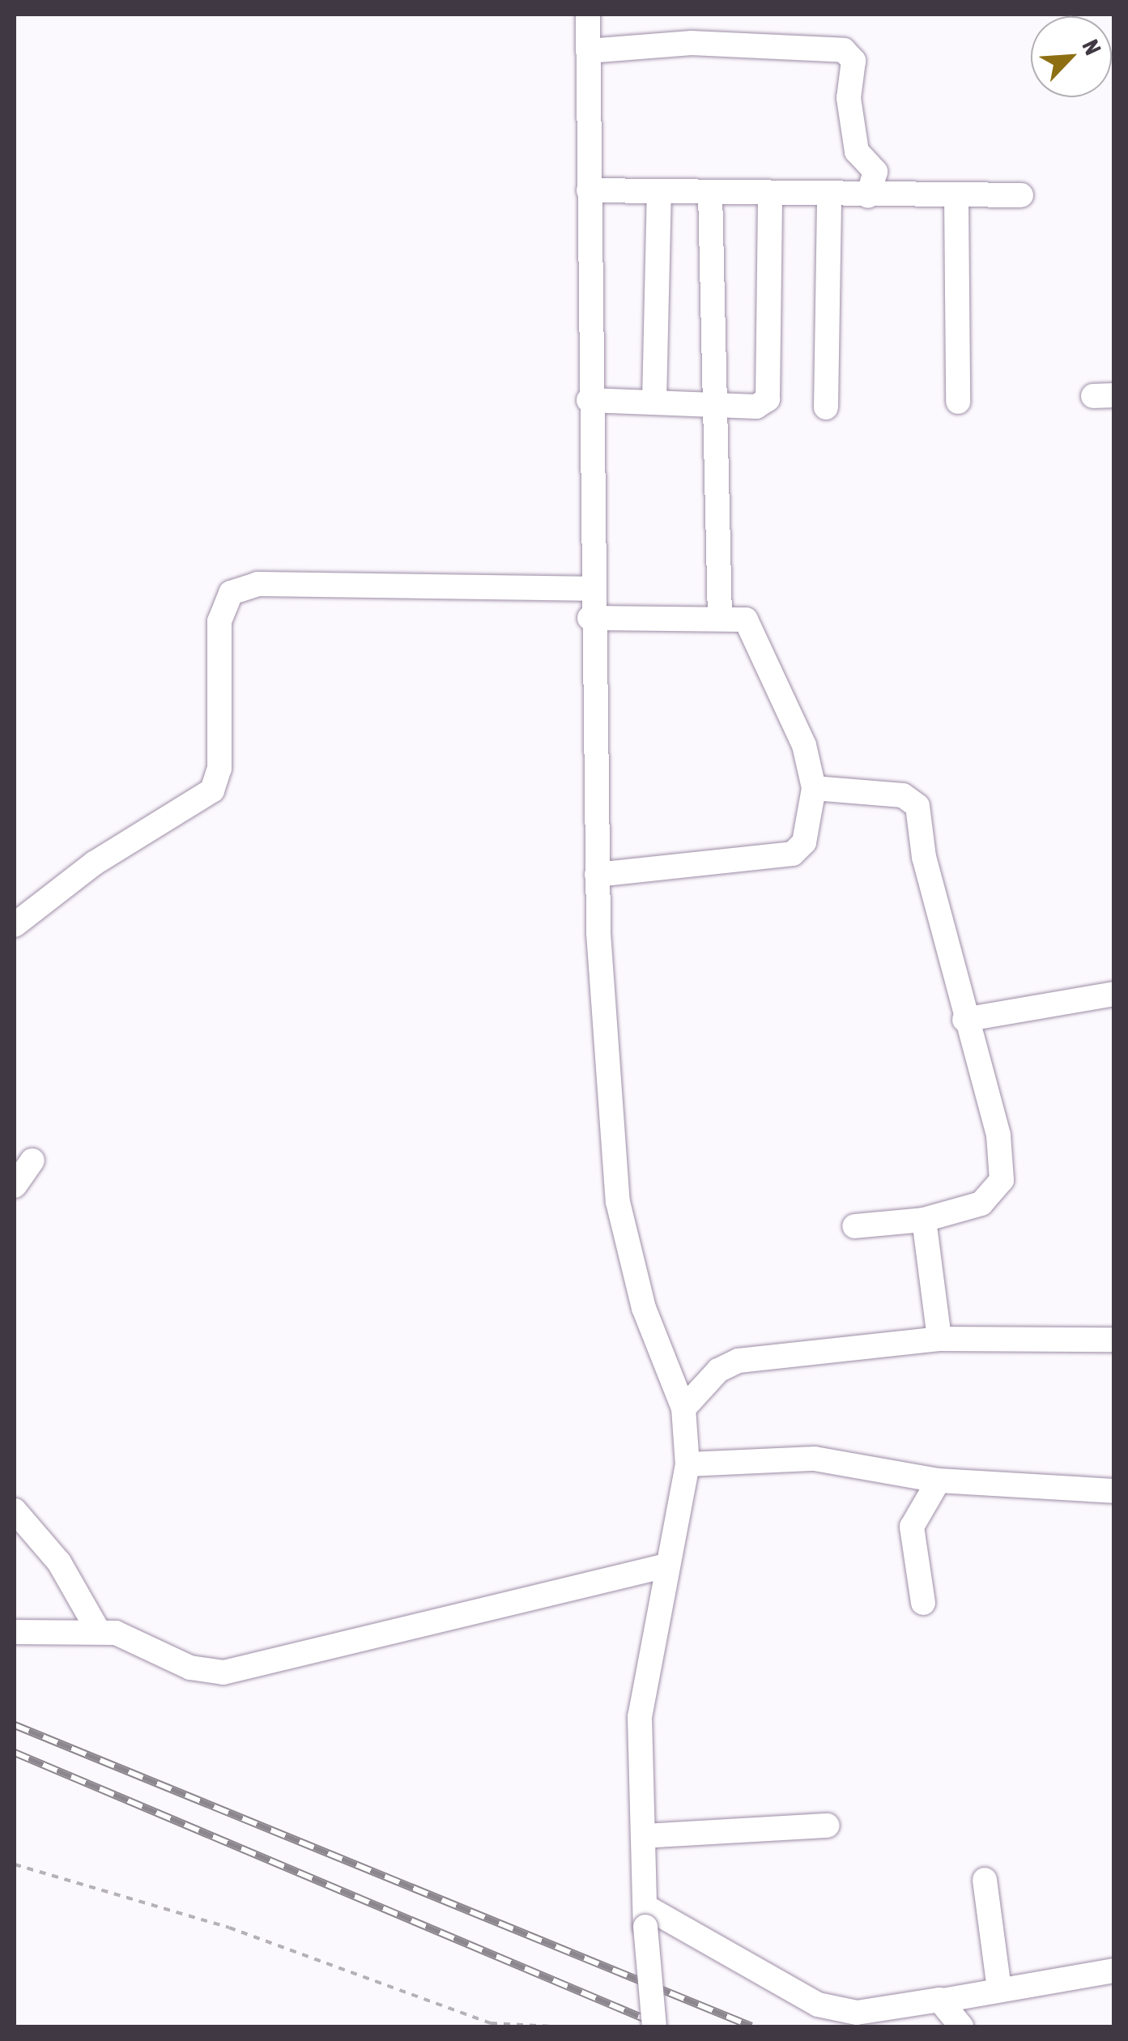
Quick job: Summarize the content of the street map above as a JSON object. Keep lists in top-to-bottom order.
{
  "north": "top right"
}
